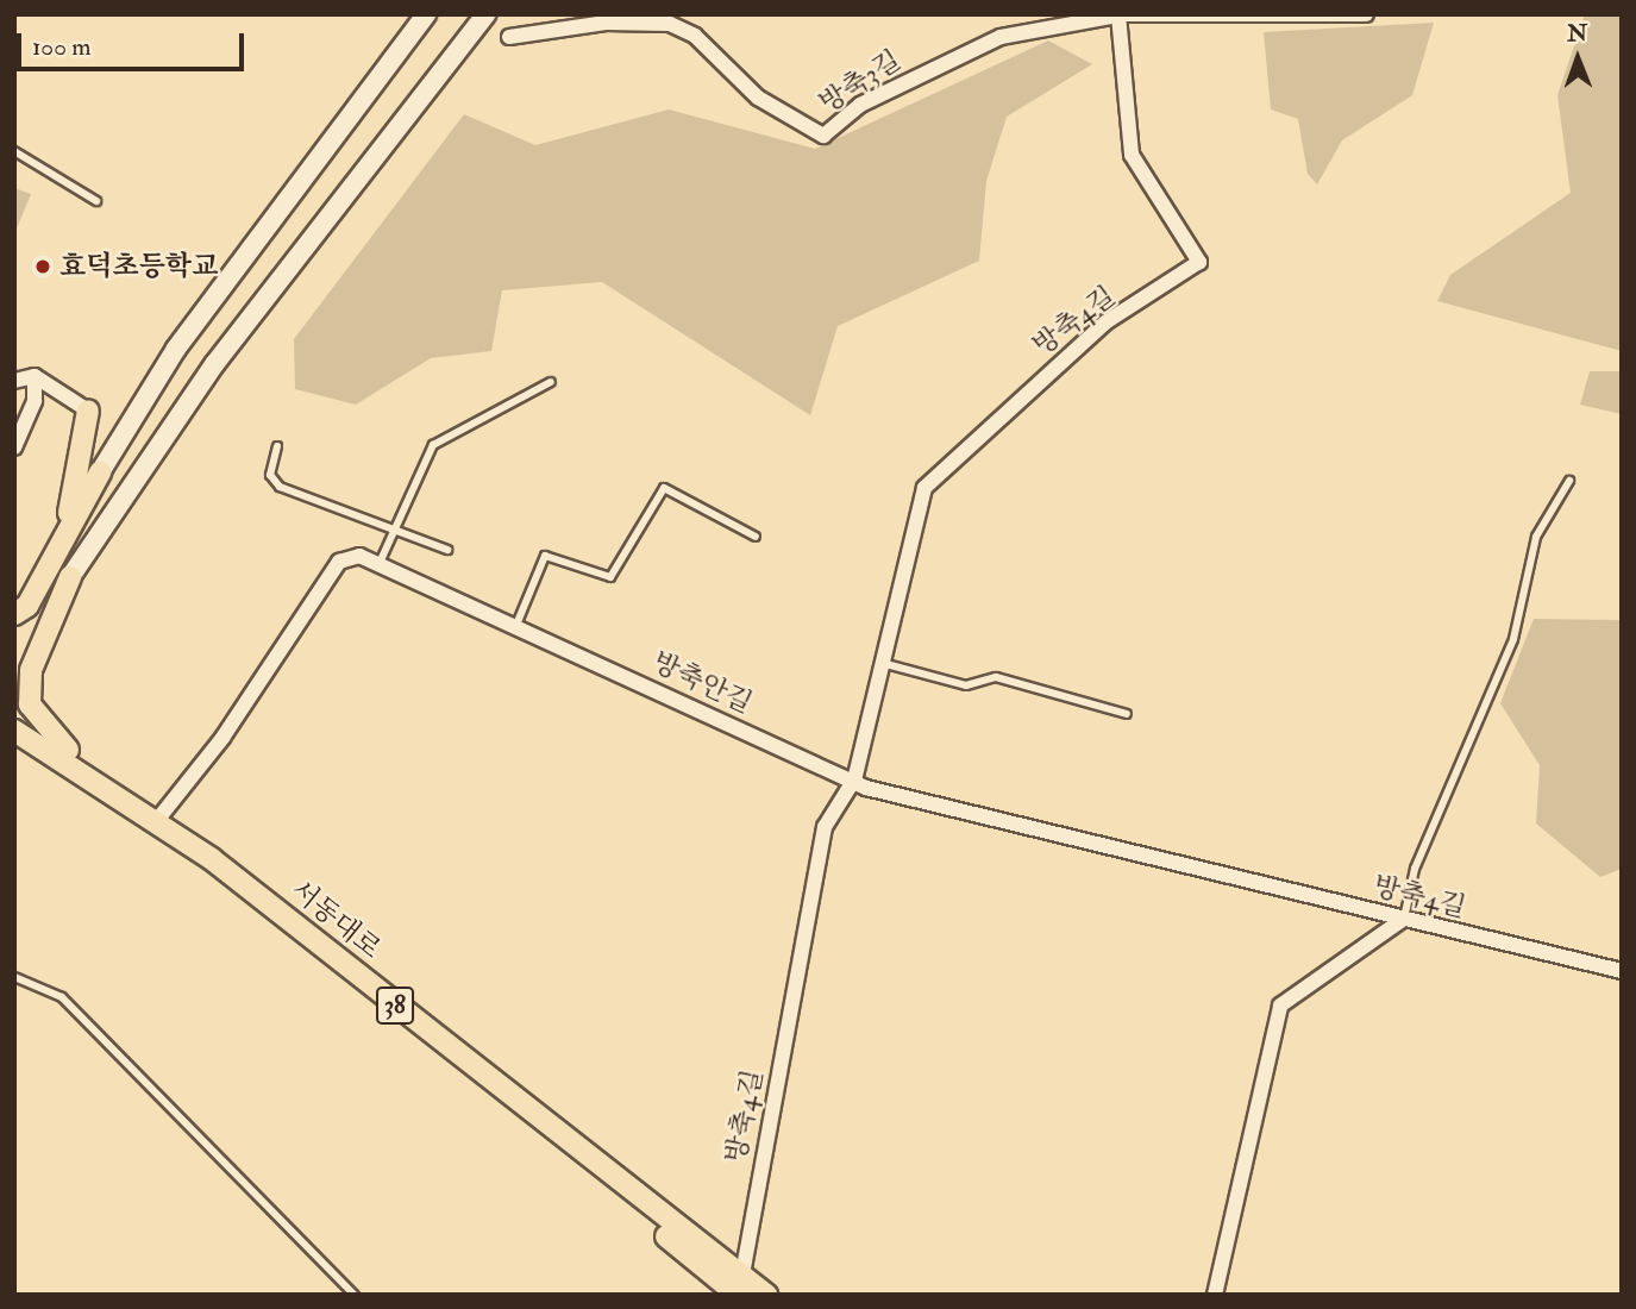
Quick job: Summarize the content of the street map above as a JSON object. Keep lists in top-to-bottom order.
{
  "streets": {
    "main road": ["서동대로", "38"],
    "street": ["방축3길", "방축4길", "방축안길"]
  },
  "crossings": [
    ["방축3길", "방축4길"],
    ["방축4길", "방축안길"],
    ["방축4길", "서동대로"],
    ["방축안길", "서동대로"]
  ],
  "places": ["효덕초등학교"],
  "scale_bar": "100 m",
  "north": "top"
}
